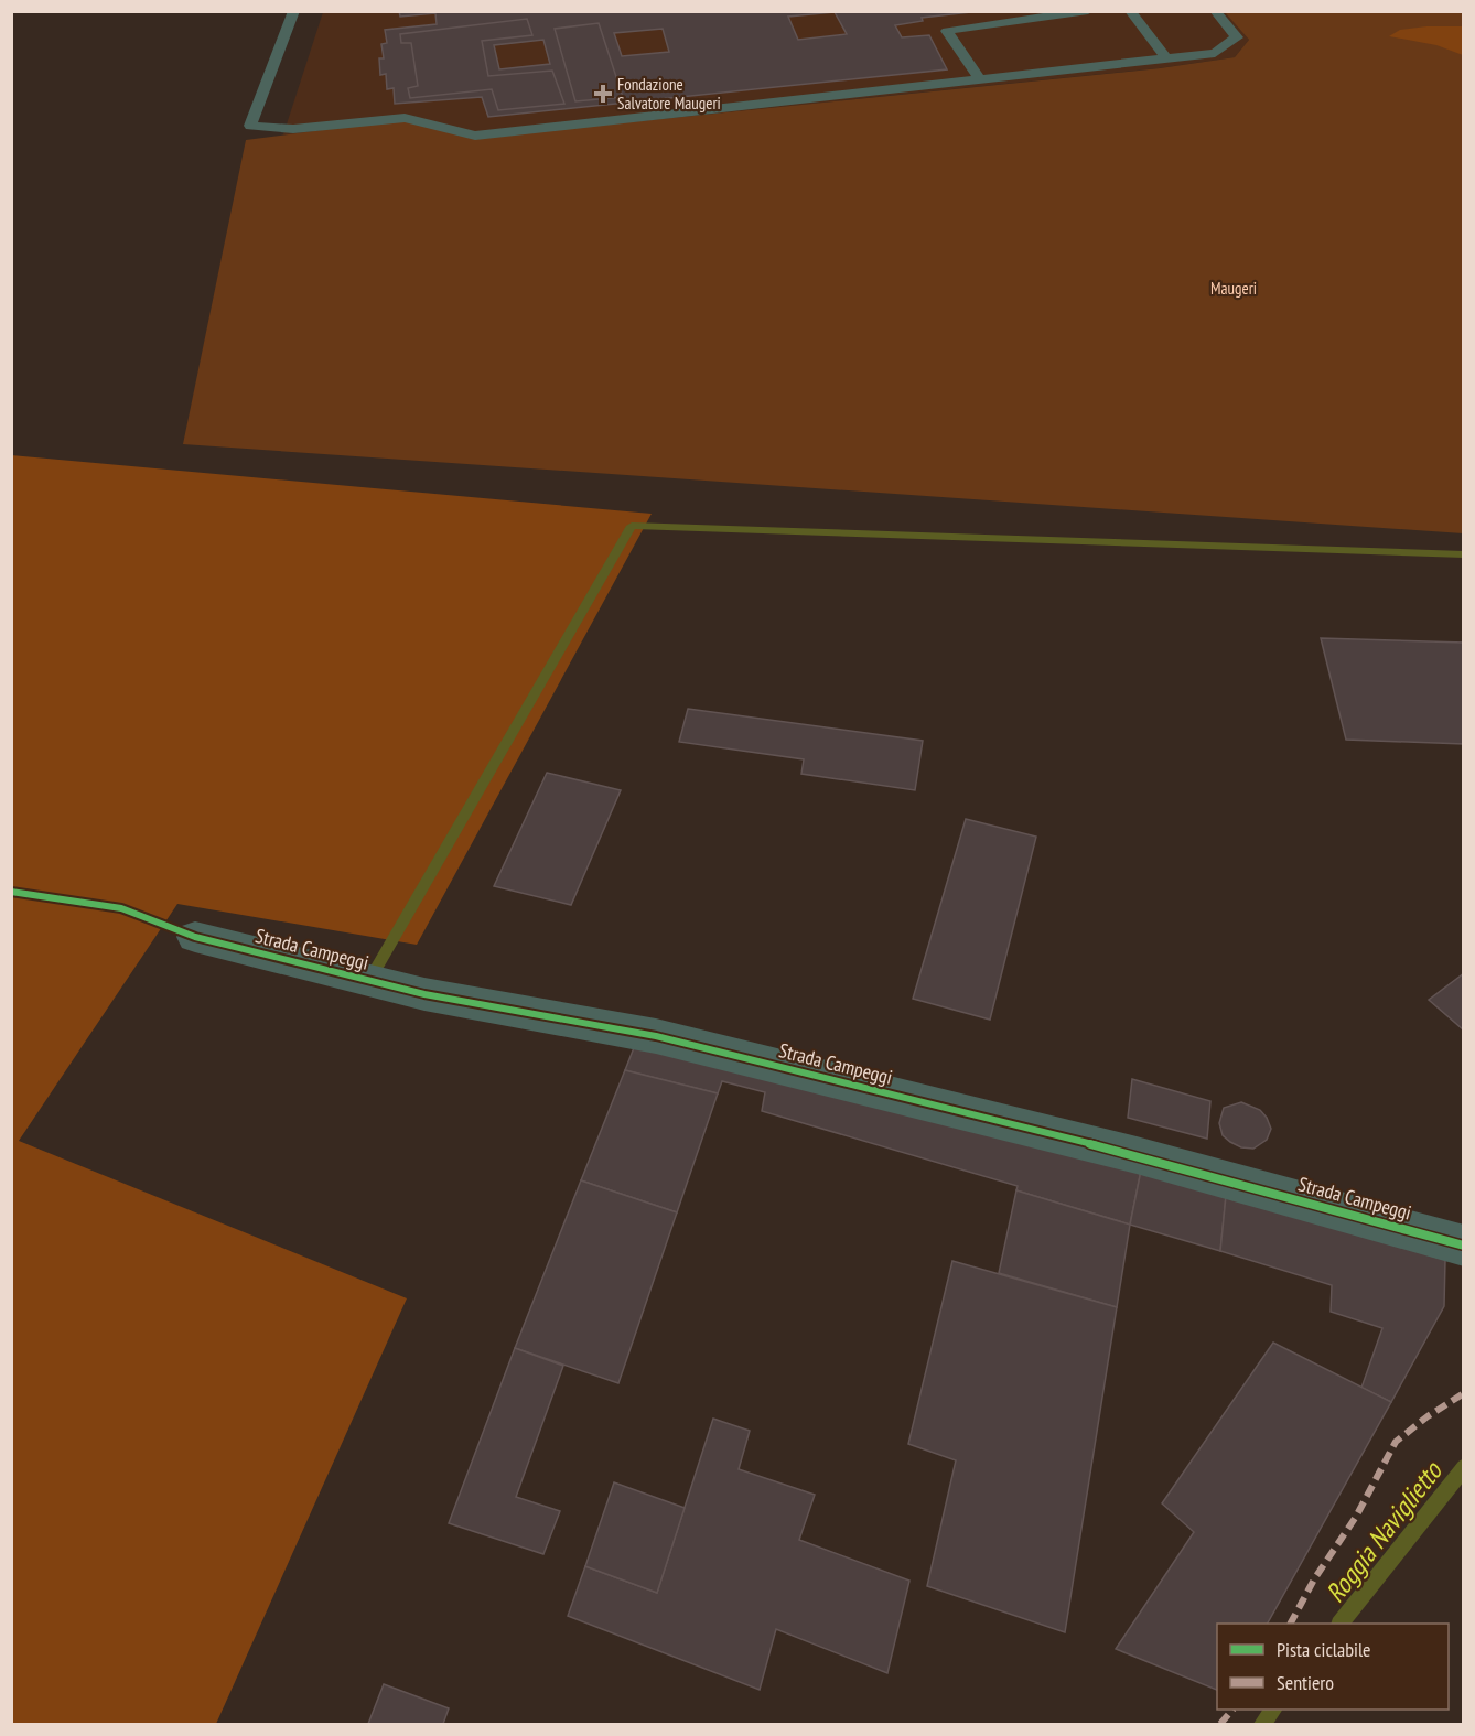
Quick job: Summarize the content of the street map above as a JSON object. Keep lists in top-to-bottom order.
{
  "streets": {
    "street": ["Strada Campeggi"]
  },
  "water": ["Roggia Naviglietto"],
  "parks": ["Maugeri"],
  "places": {
    "health": ["Fondazione Salvatore Maugeri"]
  },
  "legend": ["Pista ciclabile", "Sentiero"]
}
